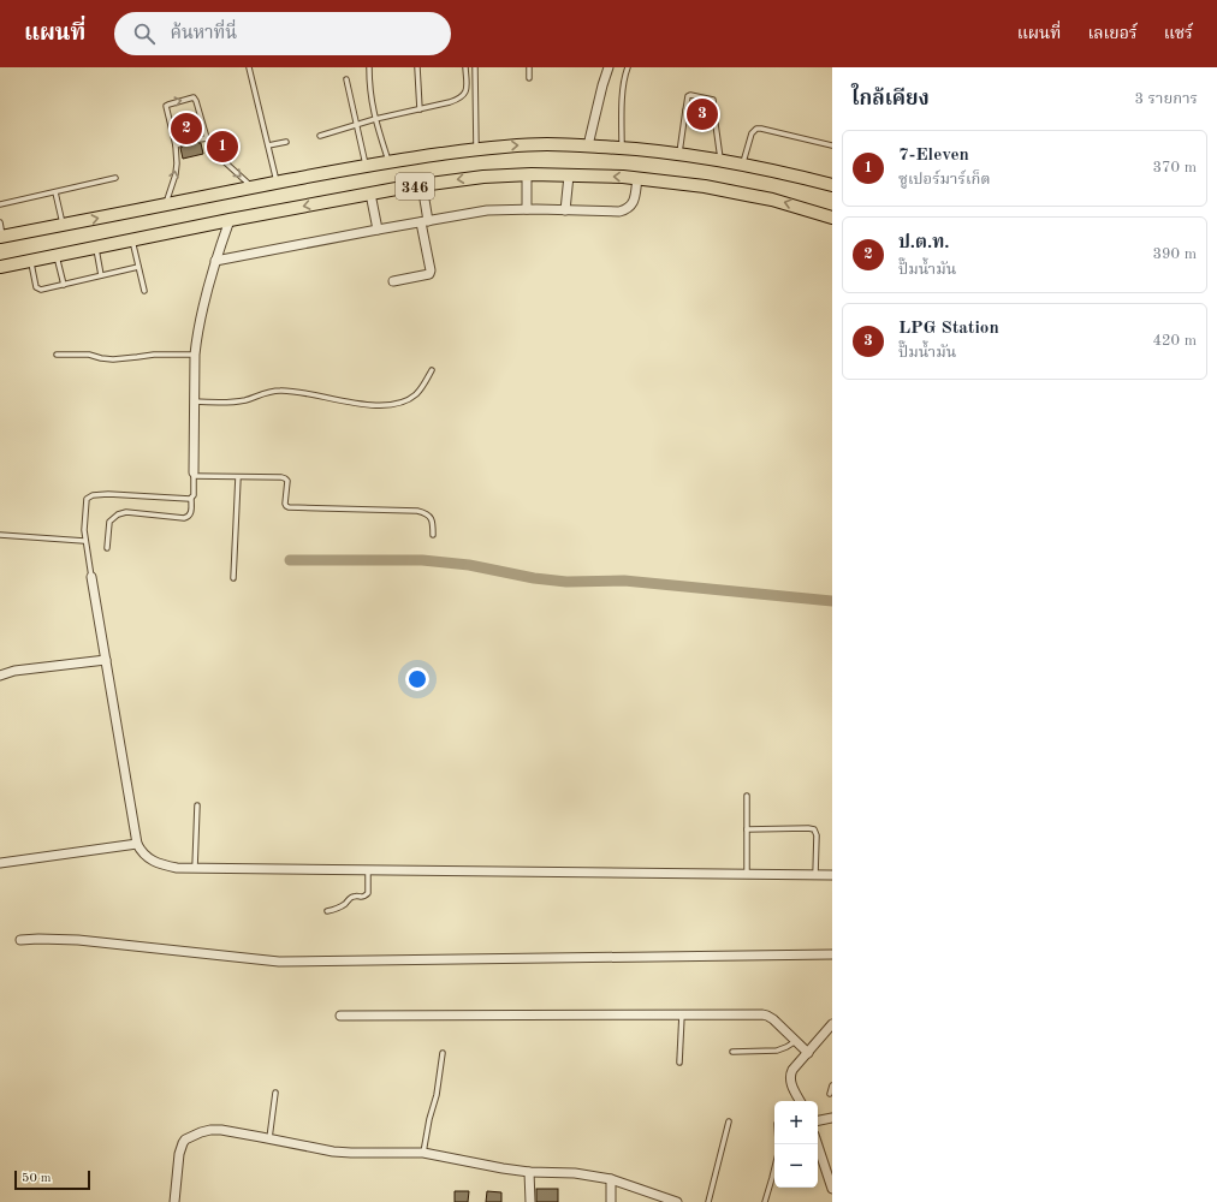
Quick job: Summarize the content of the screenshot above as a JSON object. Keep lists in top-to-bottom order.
{
  "streets": {
    "main road": ["346"]
  },
  "scale_bar": "50 m",
  "page": {
    "header": "แผนที่",
    "search": "ค้นหาที่นี่",
    "nav": ["แผนที่", "เลเยอร์", "แชร์"],
    "heading": ["ใกล้เคียง", "3 รายการ"],
    "pins": ["3", "2", "1"],
    "list": [
      {
        "mark": "1",
        "name": "7-Eleven",
        "note": "ซูเปอร์มาร์เก็ต",
        "value": "370 m"
      },
      {
        "mark": "2",
        "name": "ป.ต.ท.",
        "note": "ปั๊มน้ำมัน",
        "value": "390 m"
      },
      {
        "mark": "3",
        "name": "LPG Station",
        "note": "ปั๊มน้ำมัน",
        "value": "420 m"
      }
    ],
    "map_buttons": ["+", "−"],
    "scale": "50 m"
  }
}
